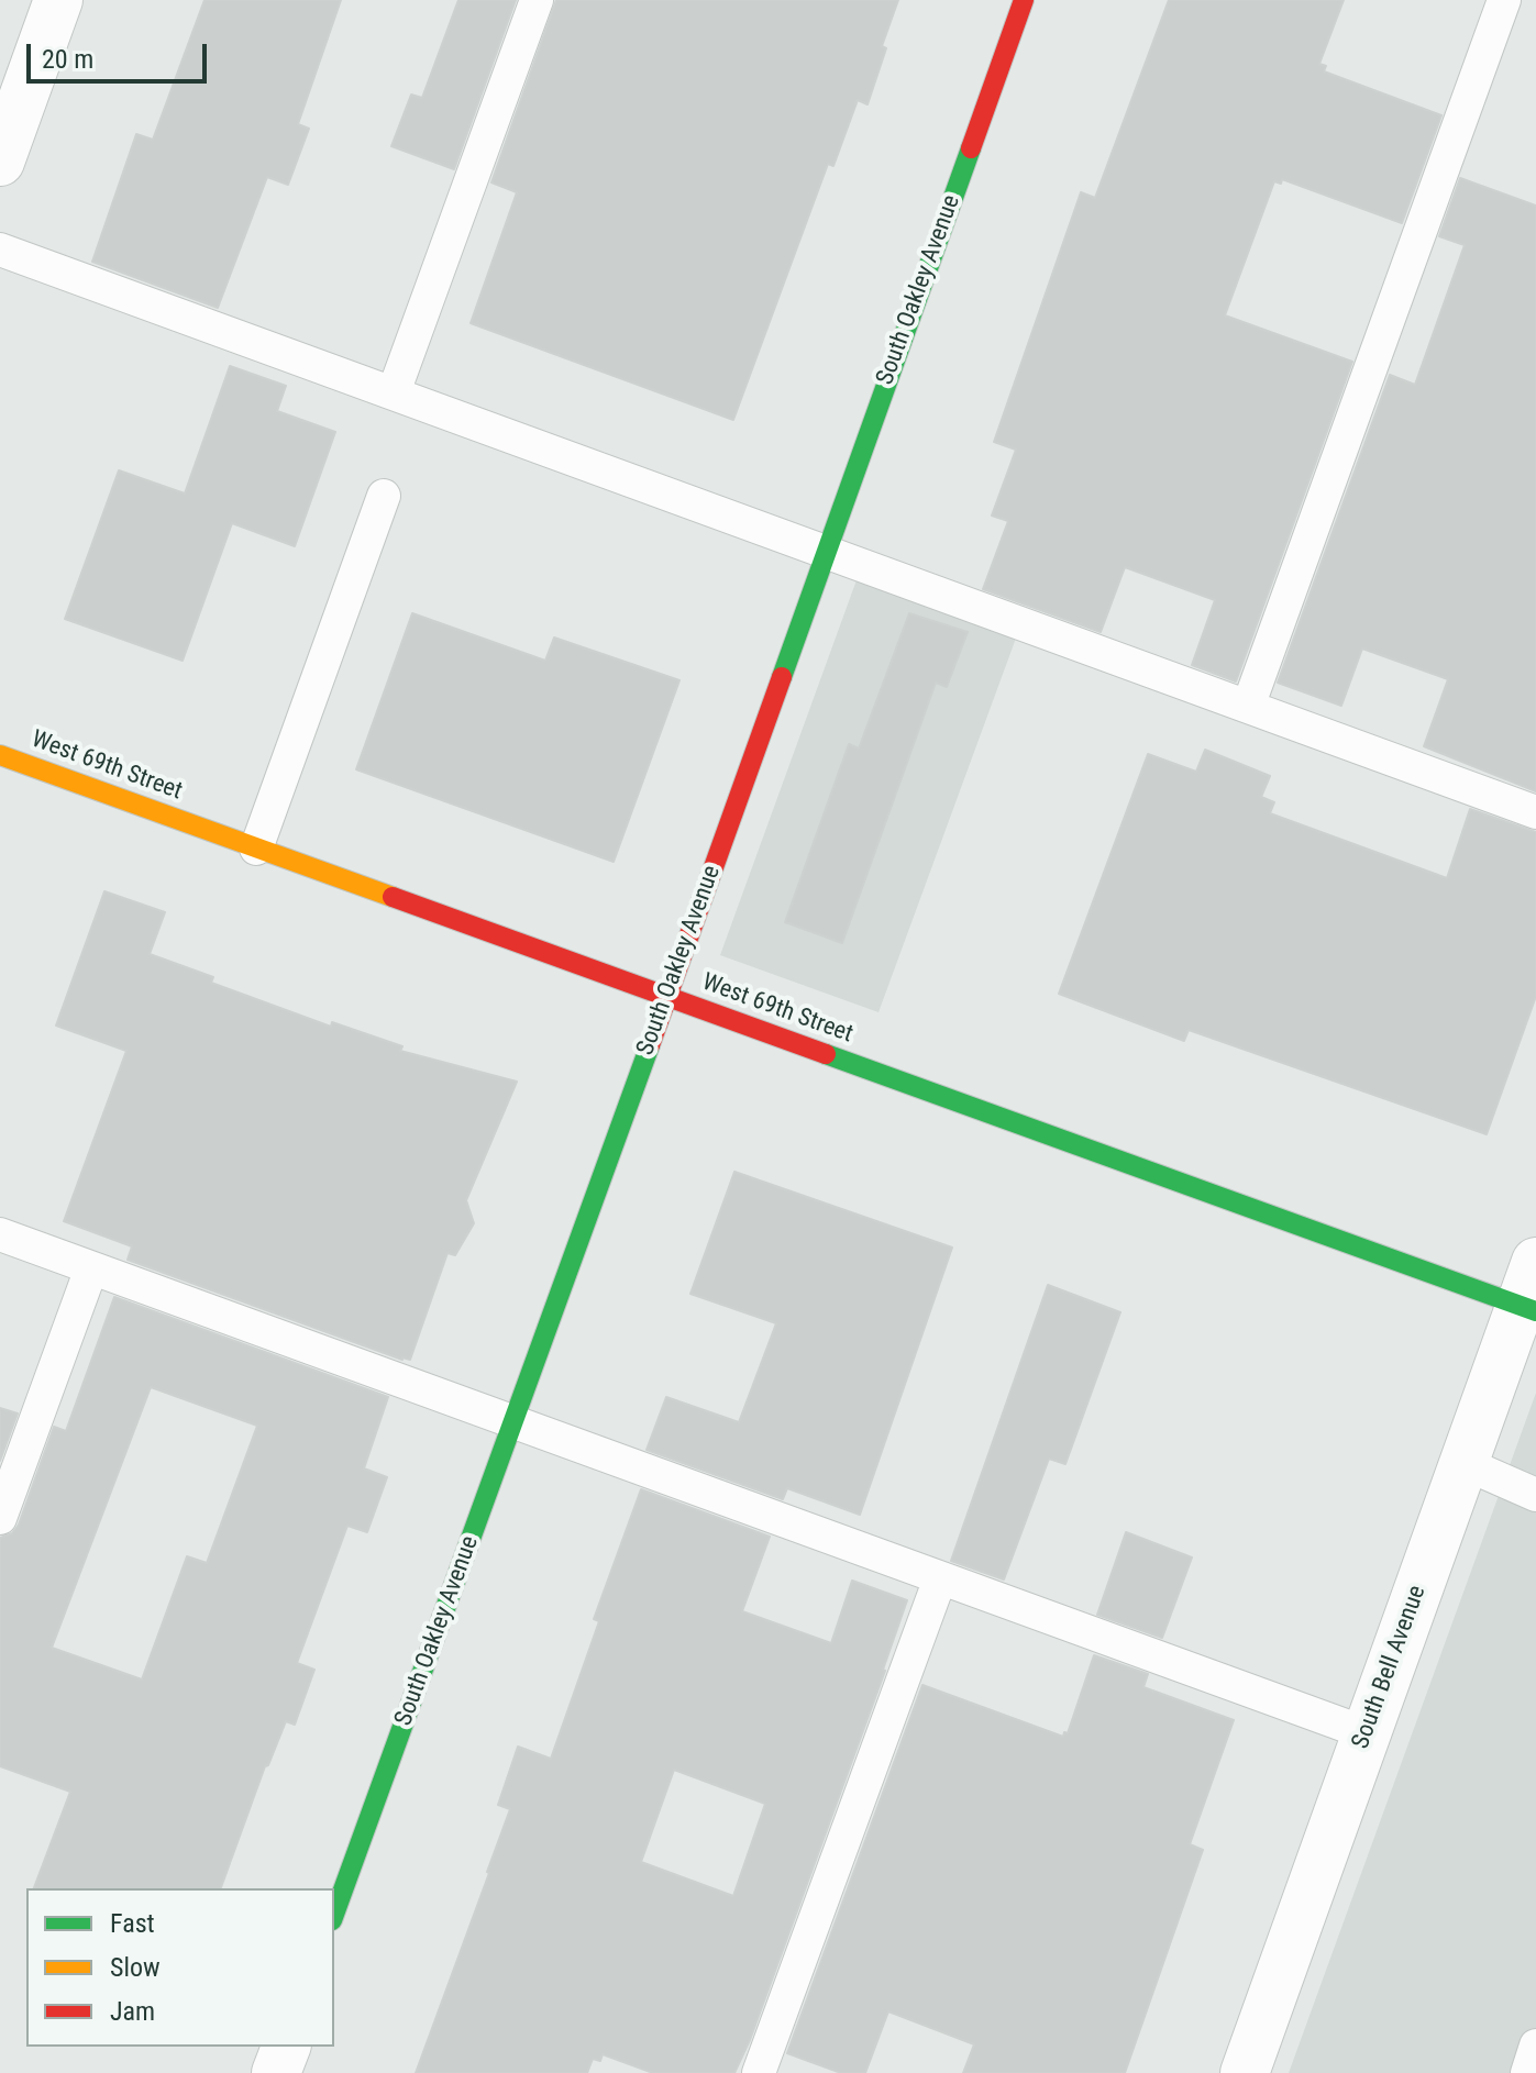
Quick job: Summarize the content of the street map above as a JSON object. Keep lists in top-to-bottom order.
{
  "streets": {
    "street": ["South Oakley Avenue", "West 69th Street", "South Bell Avenue"]
  },
  "crossings": [
    ["South Oakley Avenue", "West 69th Street"],
    ["West 69th Street", "South Bell Avenue"]
  ],
  "legend": ["Fast", "Slow", "Jam"],
  "scale_bar": "20 m"
}
